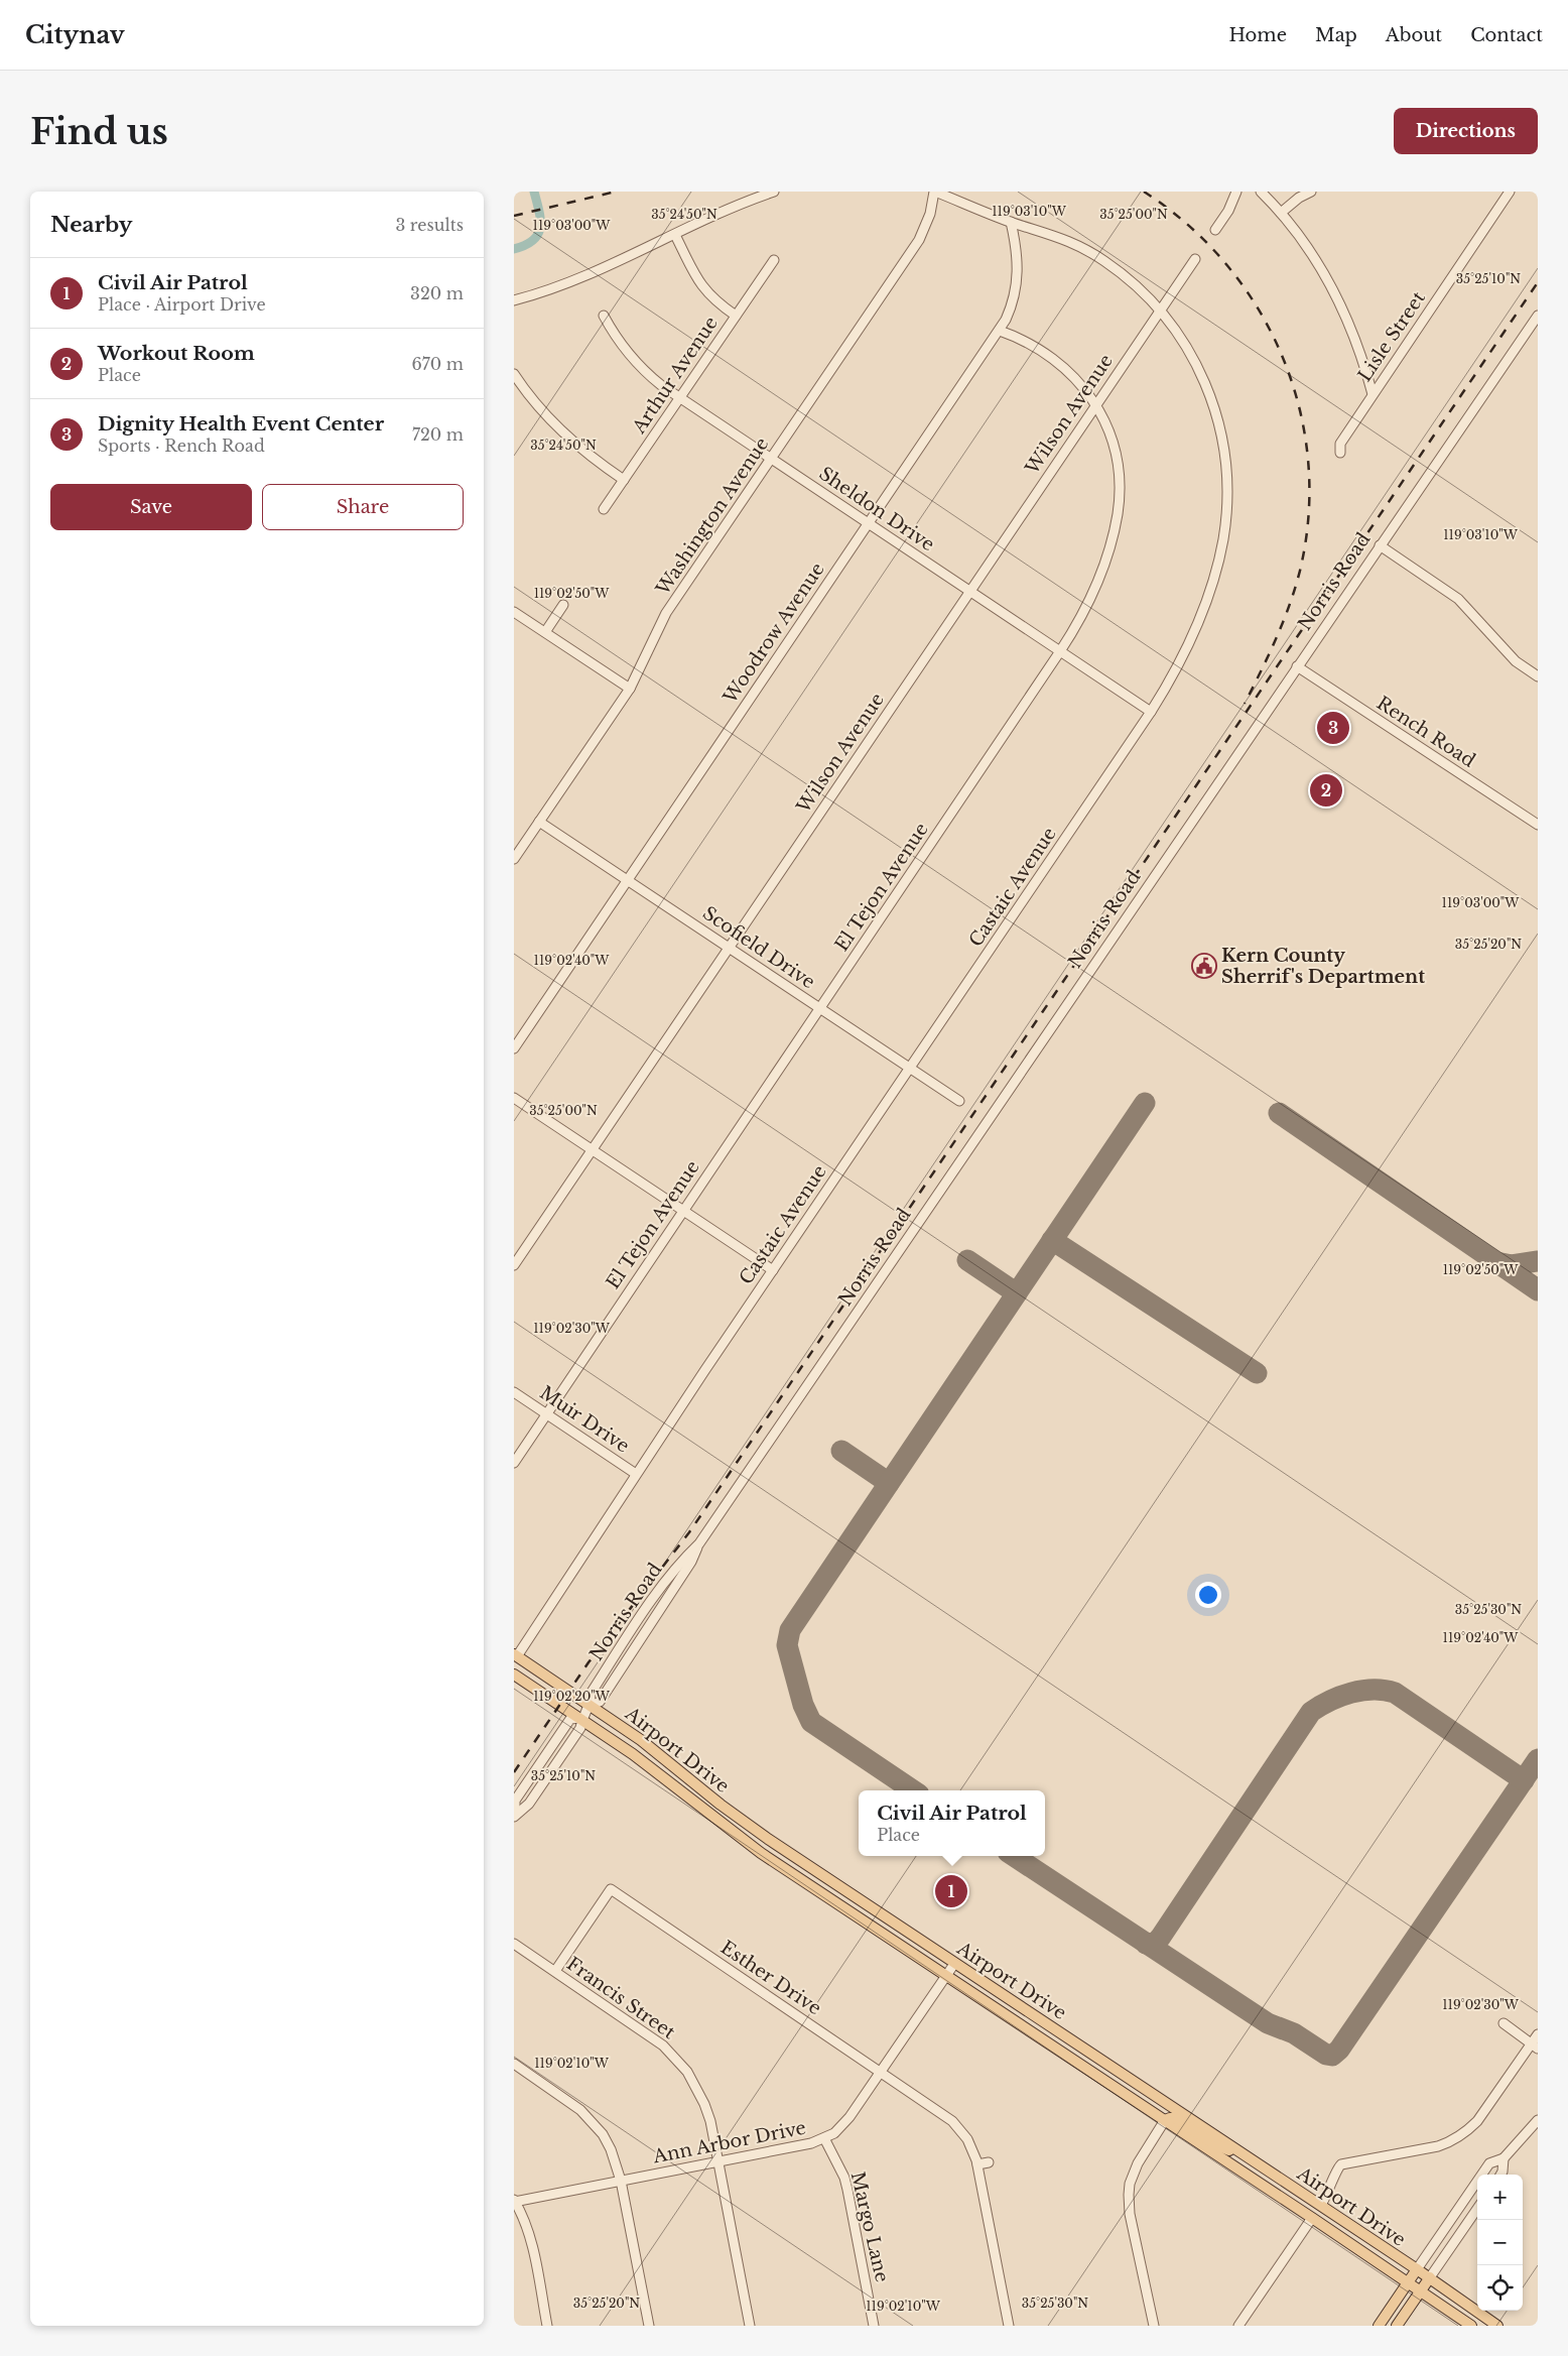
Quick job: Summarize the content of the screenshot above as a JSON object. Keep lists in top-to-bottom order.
{
  "streets": {
    "main road": ["Airport Drive"],
    "street": [
      "Lisle Street",
      "Arthur Avenue",
      "Wilson Avenue",
      "Sheldon Drive",
      "Washington Avenue",
      "Norris Road",
      "Woodrow Avenue",
      "Rench Road",
      "El Tejon Avenue",
      "Castaic Avenue",
      "Scofield Drive",
      "Muir Drive",
      "Esther Drive",
      "Francis Street",
      "Ann Arbor Drive",
      "Margo Lane"
    ]
  },
  "crossings": [
    ["Arthur Avenue", "Sheldon Drive"],
    ["Wilson Avenue", "Sheldon Drive"],
    ["Wilson Avenue", "El Tejon Avenue"],
    ["Wilson Avenue", "Castaic Avenue"],
    ["Wilson Avenue", "Scofield Drive"],
    ["Sheldon Drive", "Washington Avenue"],
    ["Sheldon Drive", "Woodrow Avenue"],
    ["Sheldon Drive", "El Tejon Avenue"],
    ["Sheldon Drive", "Castaic Avenue"],
    ["Washington Avenue", "Castaic Avenue"],
    ["Washington Avenue", "Scofield Drive"],
    ["Norris Road", "Rench Road"],
    ["Norris Road", "Airport Drive"],
    ["Woodrow Avenue", "El Tejon Avenue"],
    ["Woodrow Avenue", "Castaic Avenue"],
    ["Woodrow Avenue", "Scofield Drive"],
    ["El Tejon Avenue", "Scofield Drive"],
    ["El Tejon Avenue", "Muir Drive"],
    ["Castaic Avenue", "Scofield Drive"],
    ["Castaic Avenue", "Muir Drive"],
    ["Castaic Avenue", "Airport Drive"],
    ["Airport Drive", "Ann Arbor Drive"],
    ["Esther Drive", "Francis Street"],
    ["Esther Drive", "Ann Arbor Drive"],
    ["Francis Street", "Ann Arbor Drive"],
    ["Ann Arbor Drive", "Margo Lane"]
  ],
  "places": {
    "public building": ["Kern County Sherrif's Department"]
  },
  "page": {
    "header": "Citynav",
    "nav": [
      "Home",
      "Map",
      "About",
      "Contact"
    ],
    "buttons": [
      "Directions",
      ["Save", "Share"]
    ],
    "title": "Find us",
    "heading": ["Nearby", "3 results"],
    "list": [
      {
        "mark": "1",
        "name": "Civil Air Patrol",
        "note": "Place · Airport Drive",
        "value": "320 m"
      },
      {
        "mark": "2",
        "name": "Workout Room",
        "note": "Place",
        "value": "670 m"
      },
      {
        "mark": "3",
        "name": "Dignity Health Event Center",
        "note": "Sports · Rench Road",
        "value": "720 m"
      }
    ],
    "pins": ["3", "2", "1"],
    "popup": ["Civil Air Patrol", "Place"],
    "map_buttons": ["+", "−"]
  },
  "coordinates": [
    "119°03'10\"W",
    "35°24'50\"N",
    "35°25'00\"N",
    "119°03'00\"W",
    "35°25'10\"N",
    "119°02'50\"W",
    "35°25'20\"N",
    "119°02'40\"W",
    "119°02'30\"W",
    "35°25'30\"N",
    "119°02'20\"W",
    "119°02'10\"W"
  ]
}
